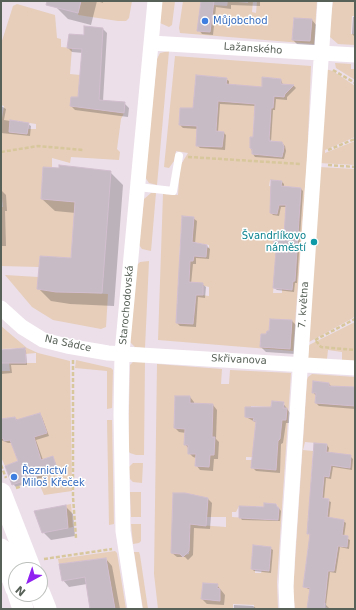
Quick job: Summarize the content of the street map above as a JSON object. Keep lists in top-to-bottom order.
{
  "streets": {
    "street": [
      "Lažanského",
      "Starochodovská",
      "7. května",
      "Na Sádce",
      "Skřivanova"
    ]
  },
  "crossings": [
    ["Lažanského", "Starochodovská"],
    ["Lažanského", "7. května"],
    ["Starochodovská", "Na Sádce"],
    ["Starochodovská", "Skřivanova"],
    ["7. května", "Skřivanova"],
    ["Na Sádce", "Skřivanova"]
  ],
  "places": ["Můjobchod", "Švandrlíkovo náměstí", "Řeznictví Miloš Křeček"],
  "north": "bottom left"
}
